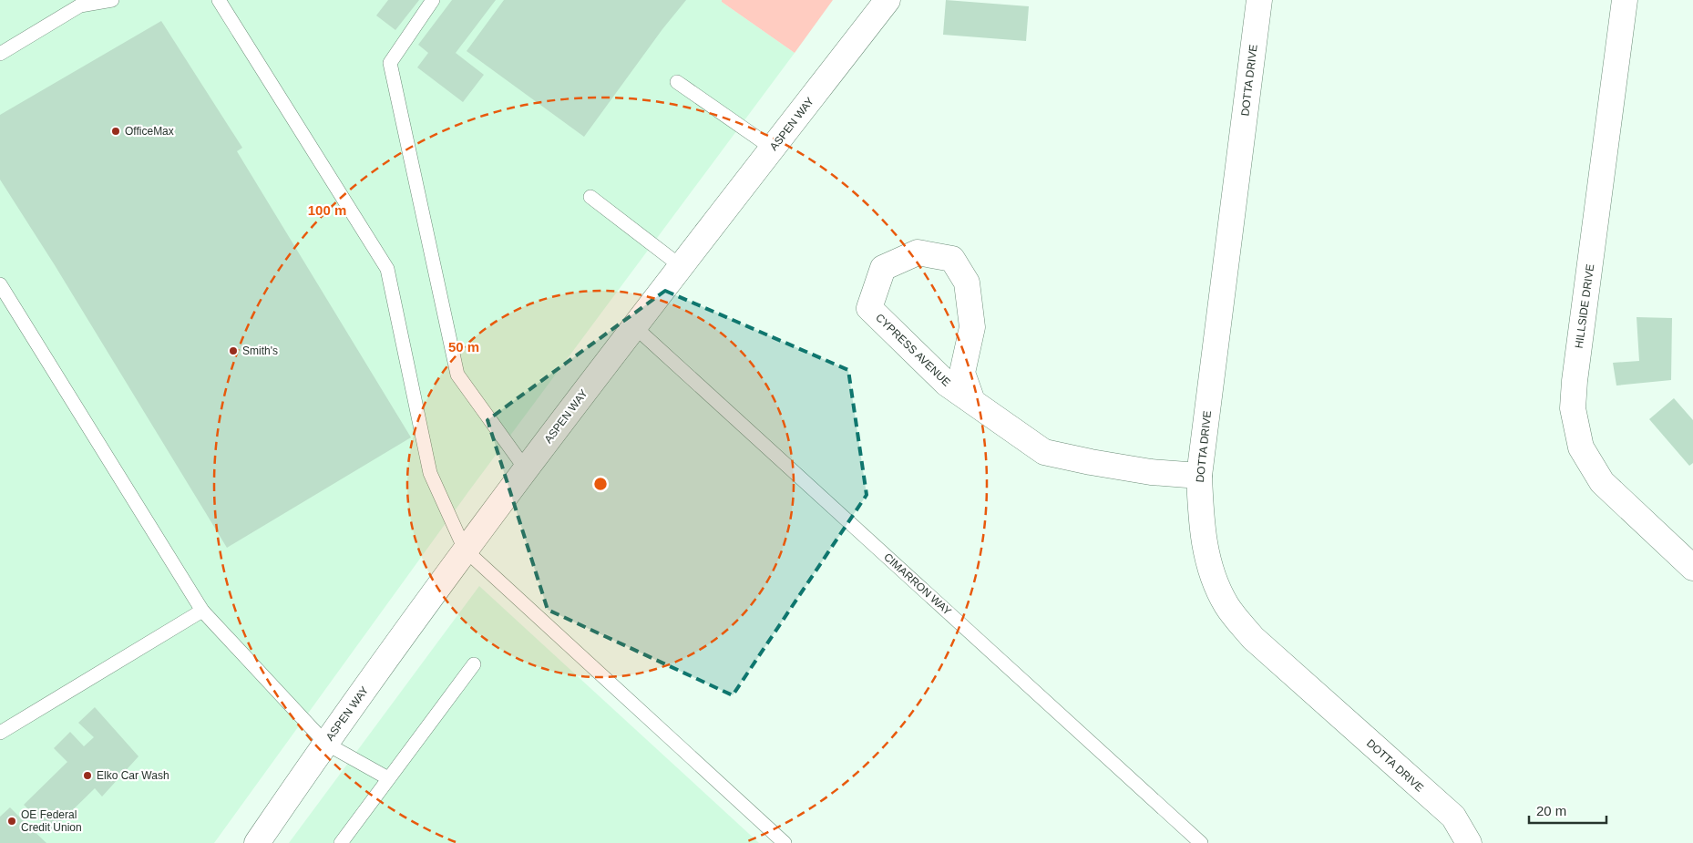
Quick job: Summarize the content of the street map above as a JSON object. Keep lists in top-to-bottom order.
{
  "streets": {
    "street": [
      "DOTTA DRIVE",
      "ASPEN WAY",
      "HILLSIDE DRIVE",
      "CYPRESS AVENUE"
    ],
    "lane": ["CIMARRON WAY"]
  },
  "crossings": [
    ["DOTTA DRIVE", "CYPRESS AVENUE"],
    ["ASPEN WAY", "CIMARRON WAY"]
  ],
  "places": [
    "OfficeMax",
    "Smith's",
    "Elko Car Wash",
    "OE Federal Credit Union"
  ],
  "scale_bar": "20 m",
  "rings": ["100 m", "50 m"]
}
